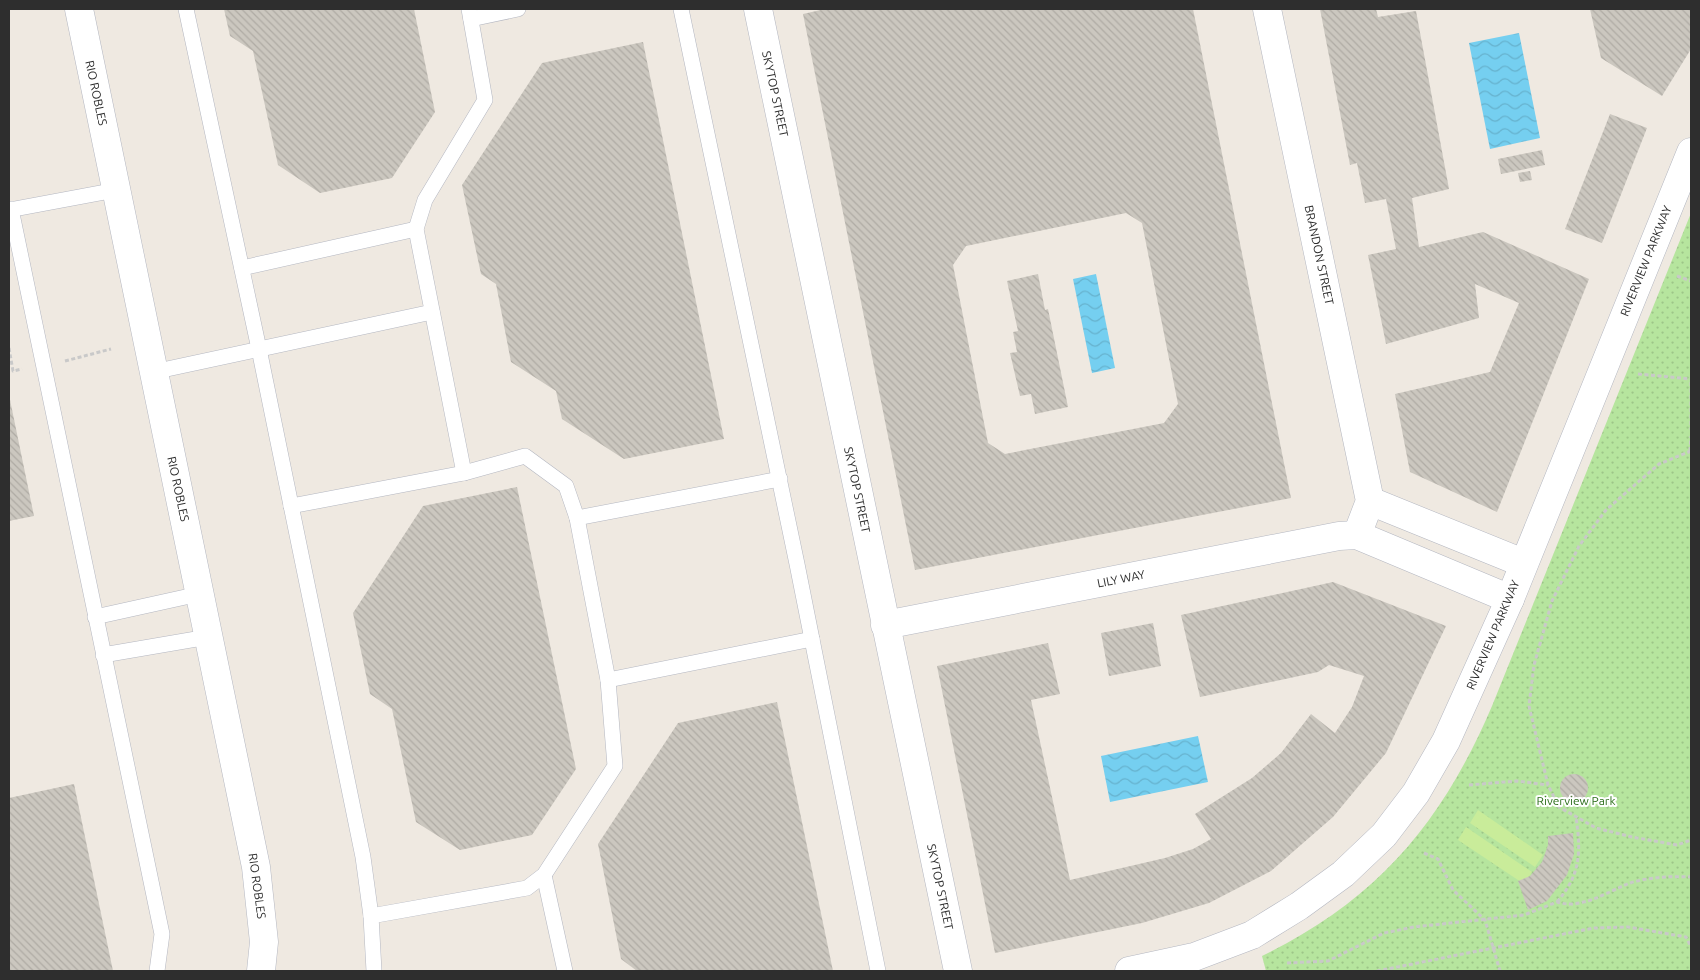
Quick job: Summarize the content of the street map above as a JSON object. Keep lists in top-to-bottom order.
{
  "streets": {
    "street": [
      "RIO ROBLES",
      "SKYTOP STREET",
      "BRANDON STREET",
      "RIVERVIEW PARKWAY",
      "LILY WAY"
    ]
  },
  "crossings": [
    ["SKYTOP STREET", "LILY WAY"]
  ],
  "parks": ["Riverview Park"]
}
